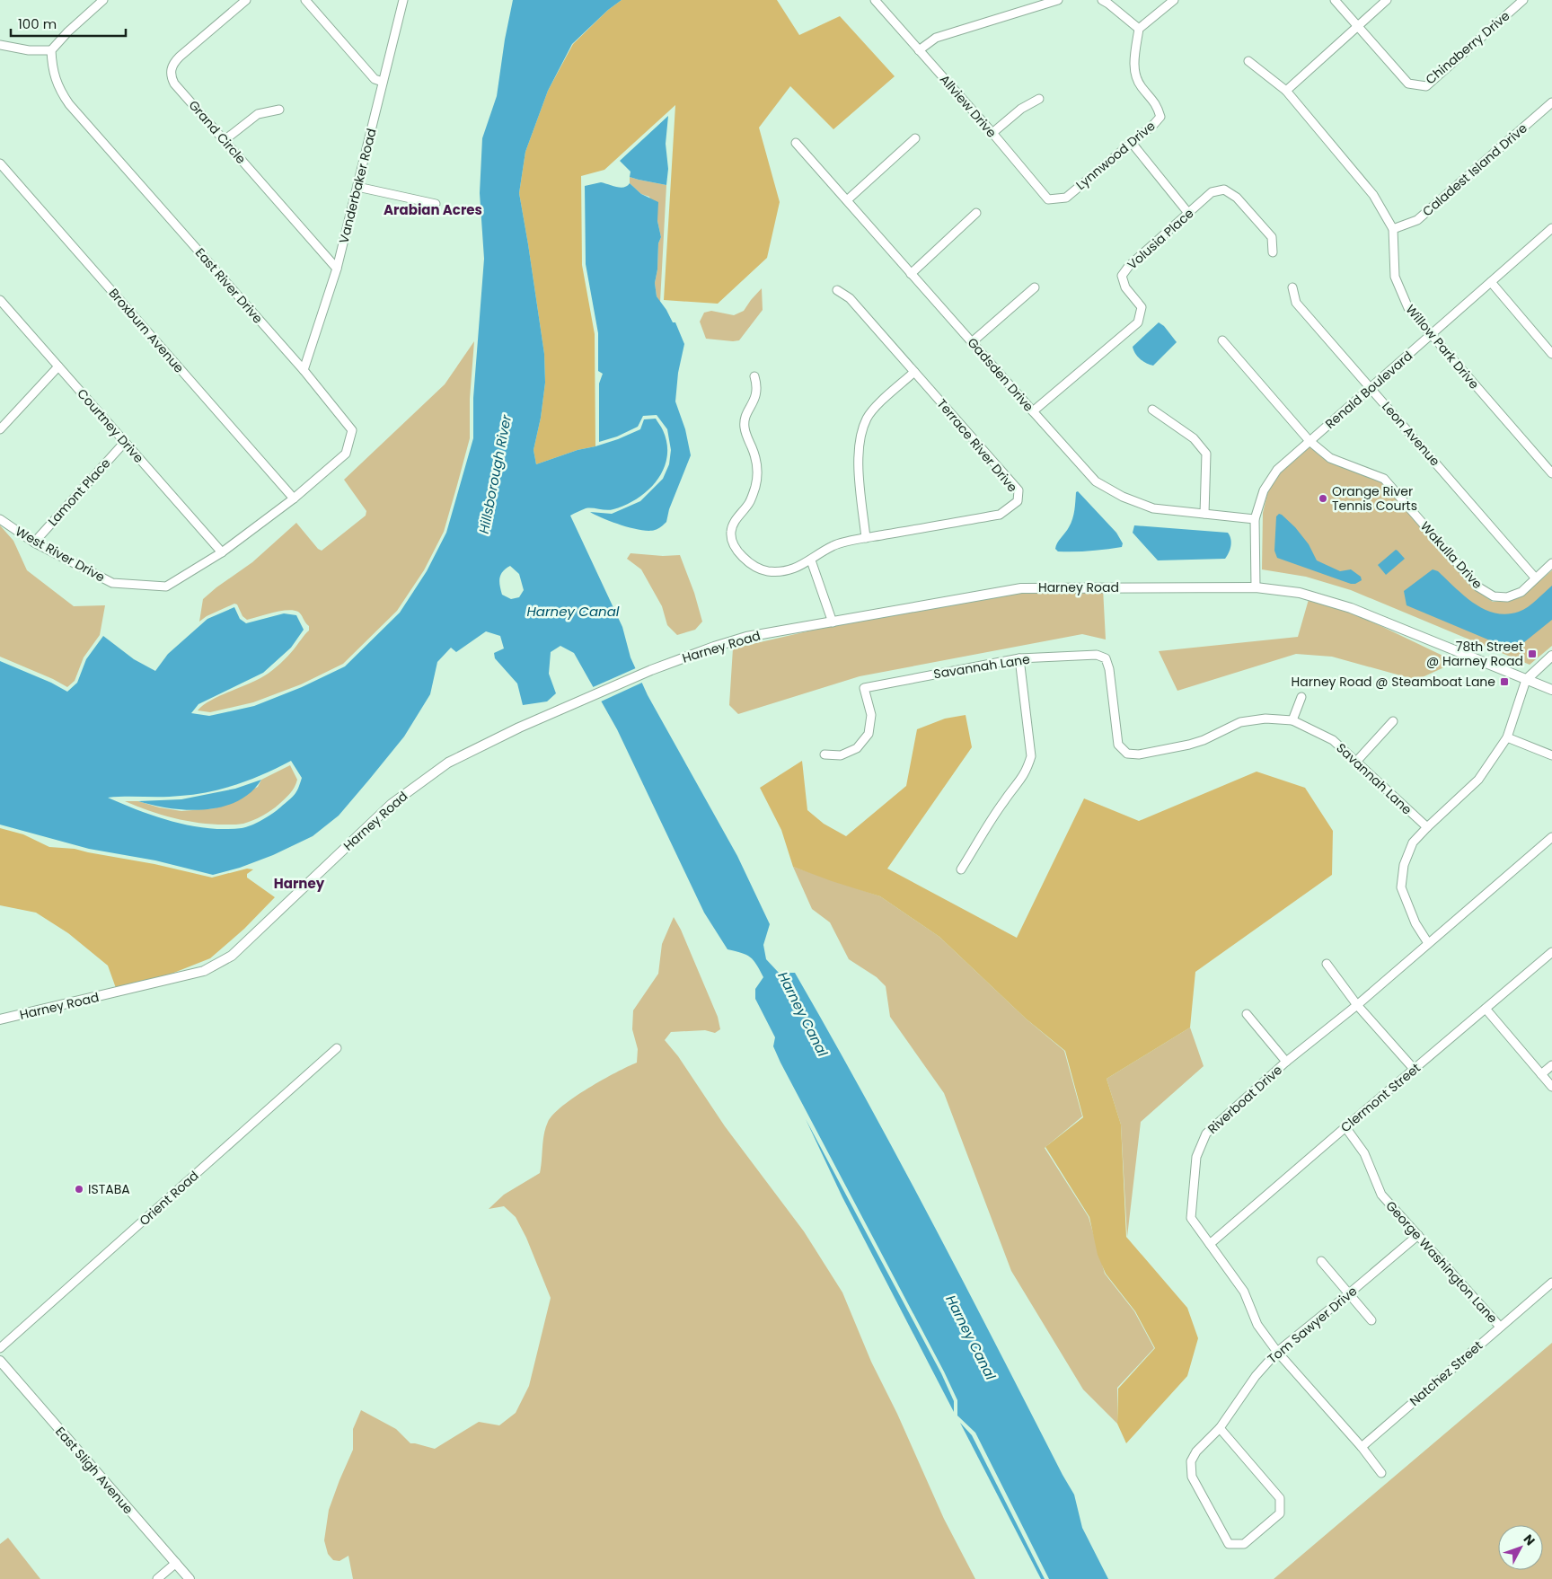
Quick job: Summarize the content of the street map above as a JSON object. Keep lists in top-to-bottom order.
{
  "streets": {
    "street": [
      "Chinaberry Drive",
      "Allview Drive",
      "Grand Circle",
      "Lynnwood Drive",
      "Caladest Island Drive",
      "Vanderbaker Road",
      "Volusia Place",
      "East River Drive",
      "Broxburn Avenue",
      "Willow Park Drive",
      "Gadsden Drive",
      "Renald Boulevard",
      "Courtney Drive",
      "Leon Avenue",
      "Terrace River Drive",
      "Lamont Place",
      "West River Drive",
      "Wakulla Drive",
      "Harney Road",
      "Savannah Lane",
      "Clermont Street",
      "Riverboat Drive",
      "Orient Road",
      "George Washington Lane",
      "Tom Sawyer Drive",
      "Natchez Street",
      "East Sligh Avenue"
    ]
  },
  "crossings": [
    ["Allview Drive", "Lynnwood Drive"],
    ["Grand Circle", "Vanderbaker Road"],
    ["Caladest Island Drive", "Willow Park Drive"],
    ["Vanderbaker Road", "East River Drive"],
    ["Volusia Place", "Gadsden Drive"],
    ["East River Drive", "Broxburn Avenue"],
    ["East River Drive", "Courtney Drive"],
    ["East River Drive", "West River Drive"],
    ["Willow Park Drive", "Renald Boulevard"],
    ["Gadsden Drive", "Renald Boulevard"],
    ["Renald Boulevard", "Leon Avenue"],
    ["Renald Boulevard", "Wakulla Drive"],
    ["Renald Boulevard", "Harney Road"],
    ["Courtney Drive", "Lamont Place"],
    ["Courtney Drive", "West River Drive"],
    ["Leon Avenue", "Wakulla Drive"],
    ["Lamont Place", "West River Drive"],
    ["Clermont Street", "Riverboat Drive"],
    ["Clermont Street", "George Washington Lane"],
    ["Riverboat Drive", "Tom Sawyer Drive"],
    ["Riverboat Drive", "Natchez Street"],
    ["George Washington Lane", "Tom Sawyer Drive"],
    ["George Washington Lane", "Natchez Street"]
  ],
  "districts": ["Arabian Acres", "Harney"],
  "water": ["Hillsborough River", "Harney Canal"],
  "places": {
    "other": ["Orange River Tennis Courts", "ISTABA"],
    "transit": ["78th Street @ Harney Road", "Harney Road @ Steamboat Lane"]
  },
  "scale_bar": "100 m",
  "north": "top right"
}
